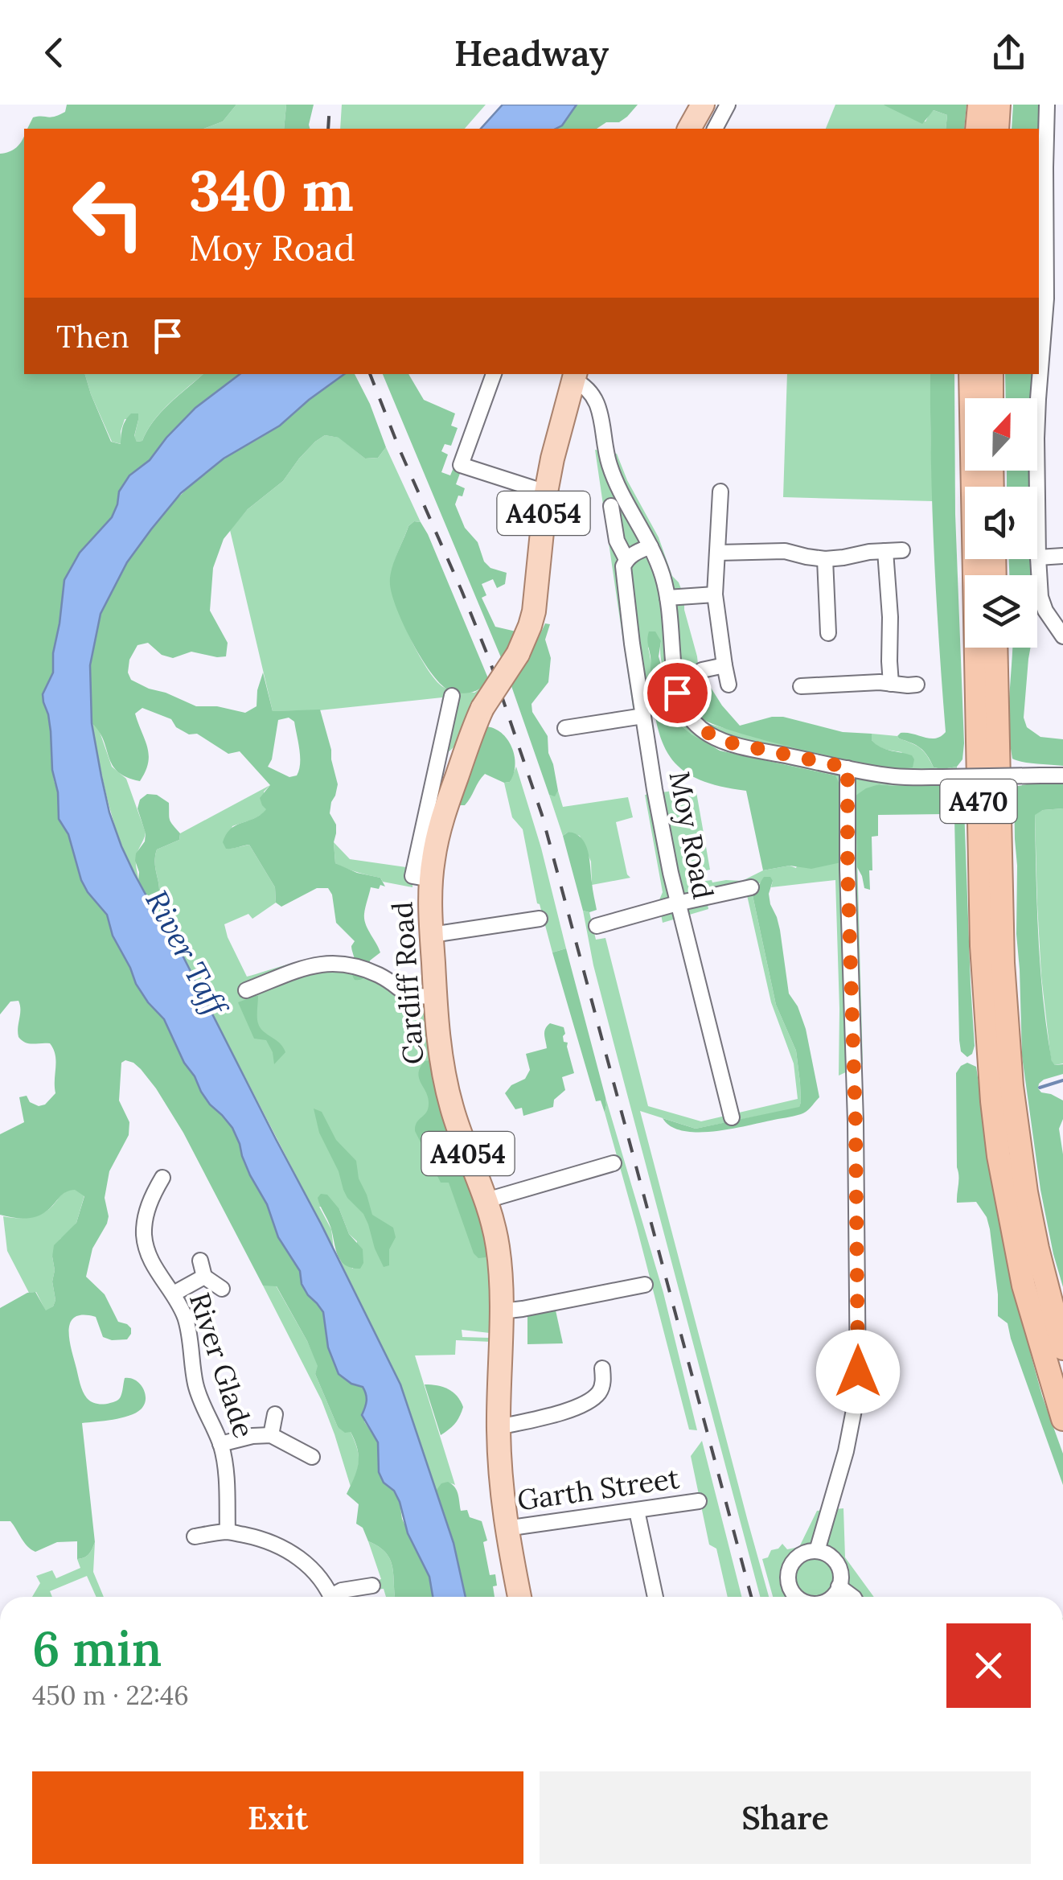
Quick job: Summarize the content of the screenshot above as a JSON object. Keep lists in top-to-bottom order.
{
  "streets": {
    "highway": ["A470"],
    "main road": ["A4054", "Cardiff Road"],
    "street": ["Moy Road", "River Glade", "Garth Street"]
  },
  "crossings": [
    ["Moy Road", "Cardiff Road"],
    ["Cardiff Road", "Garth Street"]
  ],
  "water": ["River Taff"],
  "north": "top",
  "page": {
    "header": "Headway",
    "turn": ["340 m", "Moy Road"],
    "then": "Then",
    "heading": ["6 min", "450 m · 22:46"],
    "buttons": ["Exit", "Share"]
  }
}
